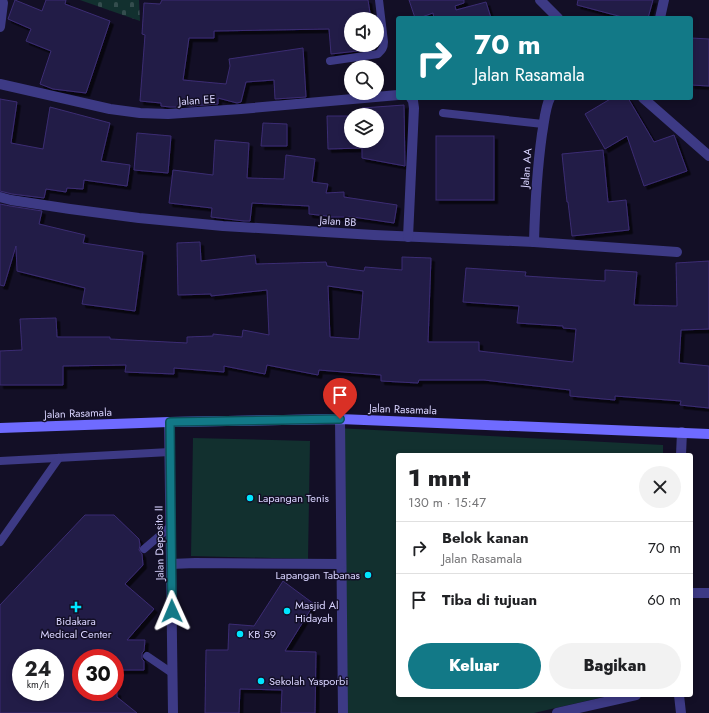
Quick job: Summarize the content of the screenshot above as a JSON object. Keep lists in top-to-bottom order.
{
  "streets": {
    "street": [
      "Jalan EE",
      "Jalan AA",
      "Jalan BB",
      "Jalan Rasamala",
      "Jalan Deposito II"
    ]
  },
  "crossings": [
    ["Jalan AA", "Jalan BB"],
    ["Jalan Rasamala", "Jalan Deposito II"]
  ],
  "places": {
    "other": [
      "Lapangan Tenis",
      "Lapangan Tabanas",
      "Masjid Al Hidayah",
      "KB 59",
      "Sekolah Yasporbi"
    ],
    "health": ["Bidakara Medical Center"]
  },
  "page": {
    "turn": ["70 m", "Jalan Rasamala"],
    "heading": ["1 mnt", "130 m · 15:47"],
    "list": [
      {
        "name": "Belok kanan",
        "note": "Jalan Rasamala",
        "value": "70 m"
      },
      {
        "name": "Tiba di tujuan",
        "value": "60 m"
      }
    ],
    "buttons": ["Keluar", "Bagikan"],
    "speed": "24 km/h",
    "limit": "30"
  }
}
